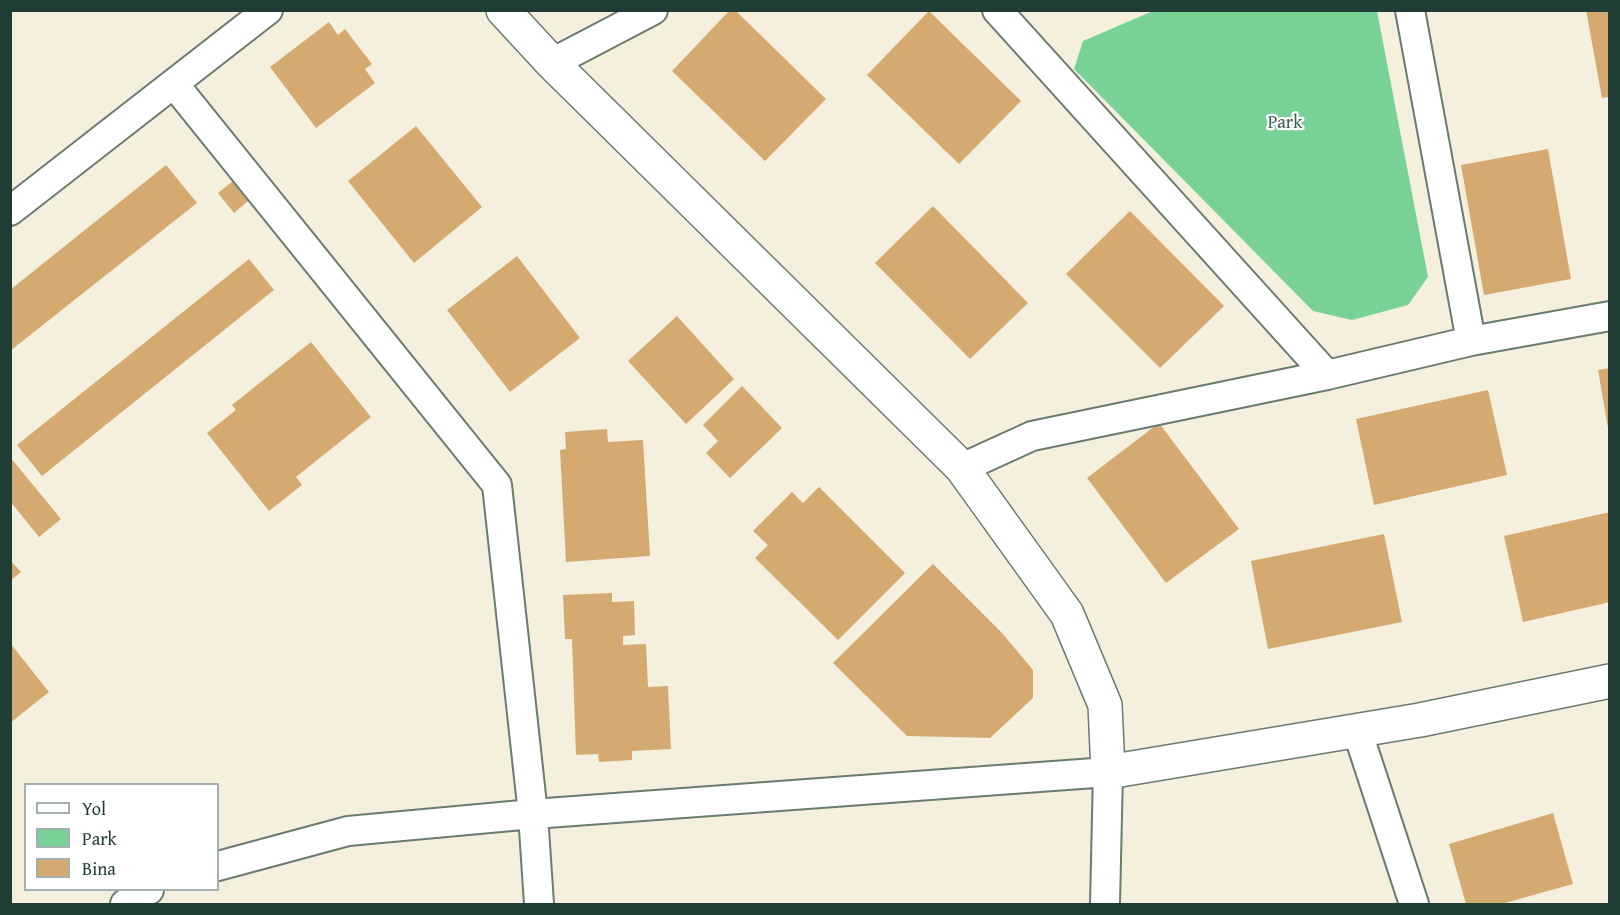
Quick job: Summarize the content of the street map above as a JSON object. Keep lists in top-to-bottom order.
{
  "parks": ["Park"],
  "legend": ["Yol", "Park", "Bina"]
}
